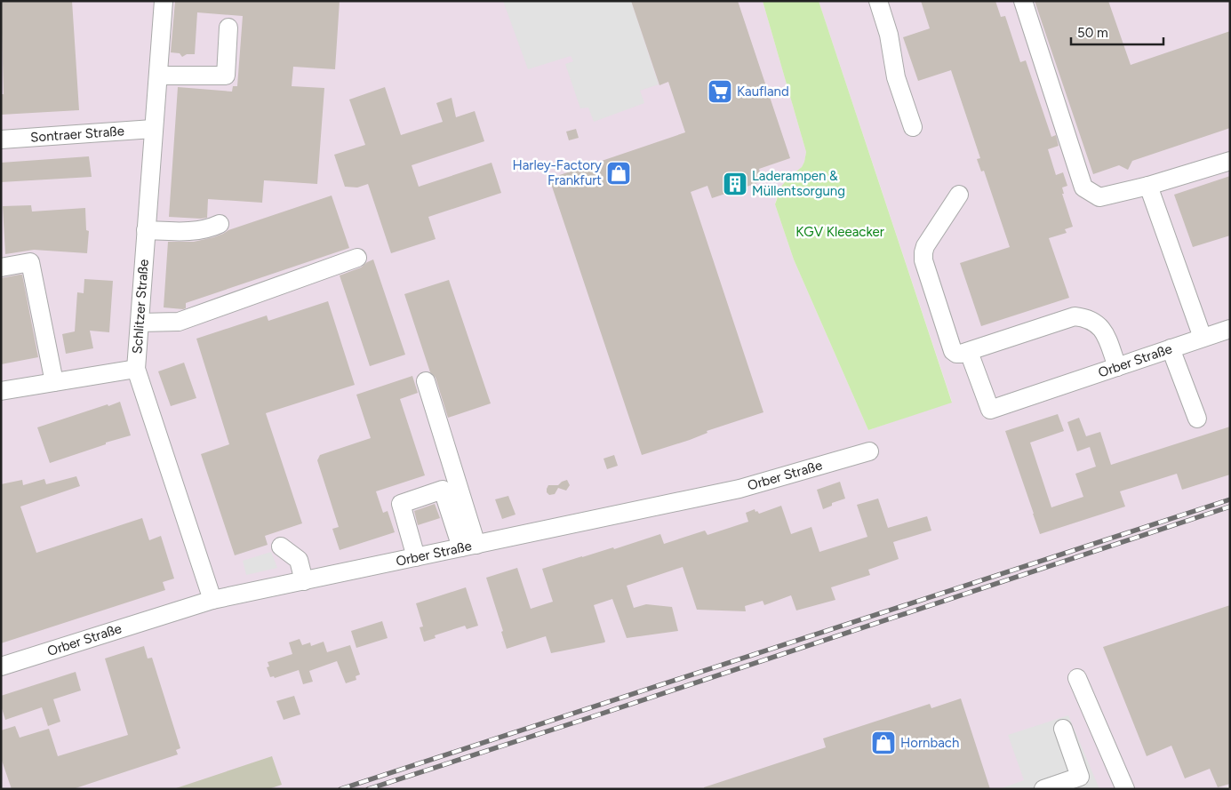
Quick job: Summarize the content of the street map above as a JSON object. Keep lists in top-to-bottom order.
{
  "streets": {
    "street": ["Sontraer Straße", "Schlitzer Straße", "Orber Straße"]
  },
  "crossings": [
    ["Sontraer Straße", "Schlitzer Straße"],
    ["Schlitzer Straße", "Orber Straße"]
  ],
  "parks": ["KGV Kleeacker"],
  "places": {
    "supermarket": ["Kaufland"],
    "shop": ["Harley-Factory Frankfurt", "Hornbach"],
    "building": ["Laderampen & Müllentsorgung"]
  },
  "scale_bar": "50 m"
}
